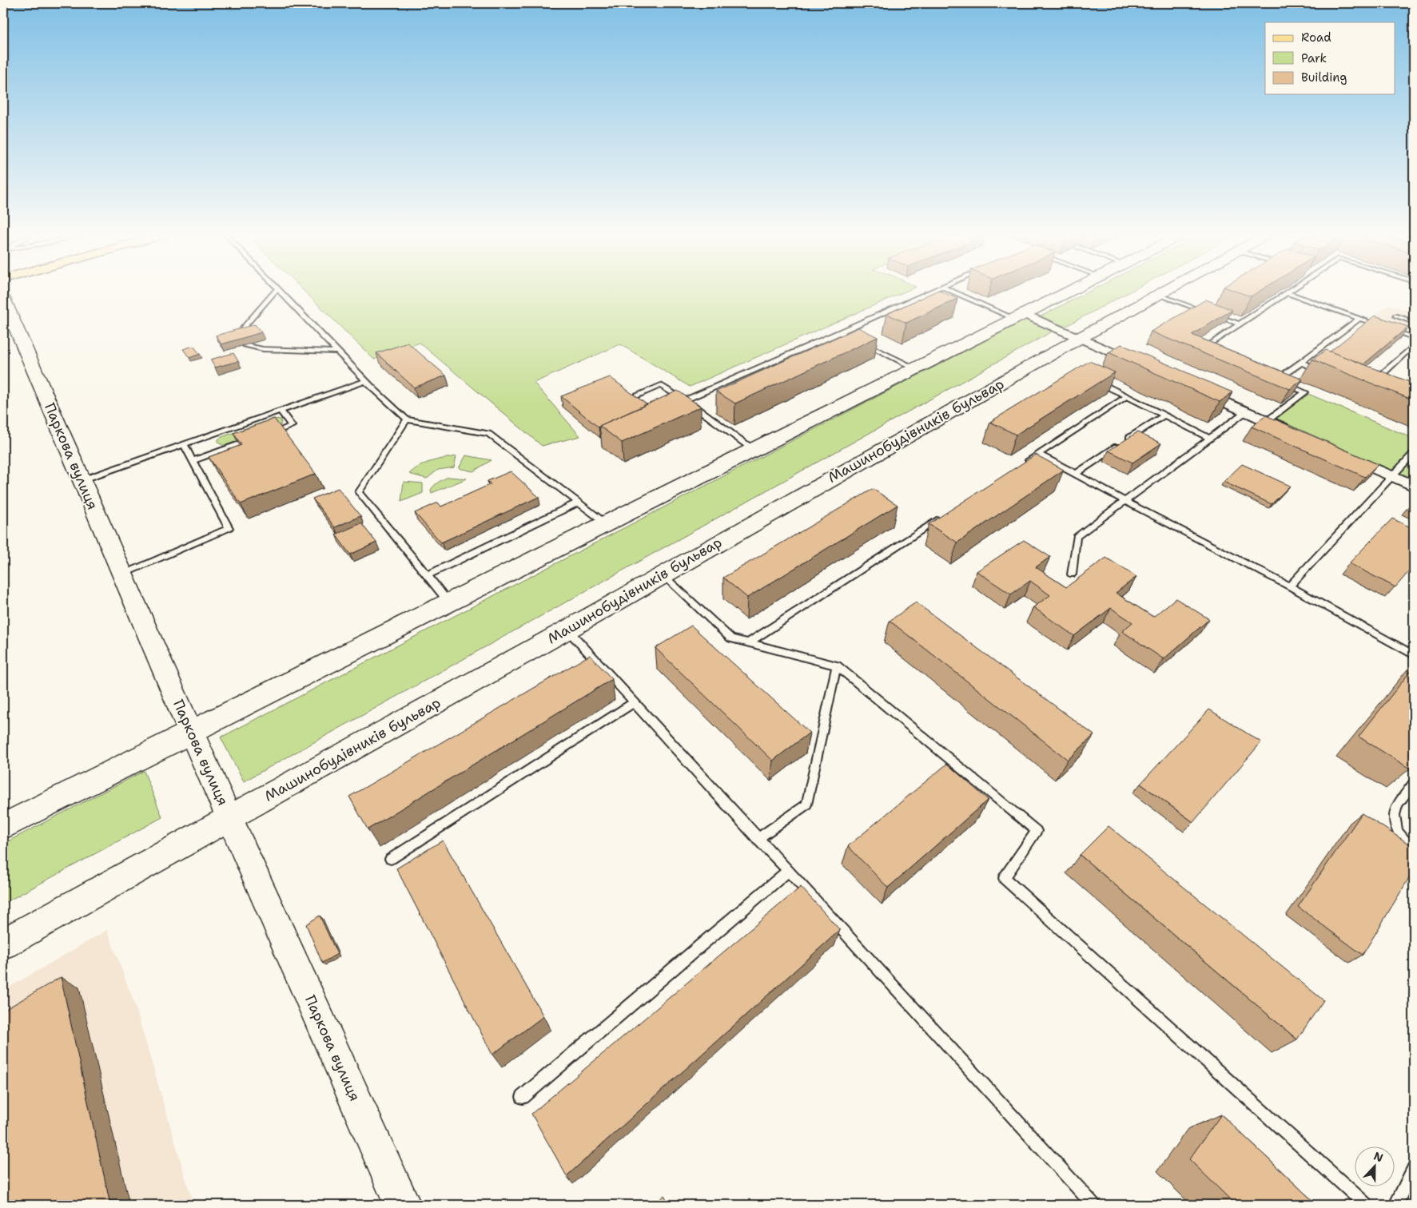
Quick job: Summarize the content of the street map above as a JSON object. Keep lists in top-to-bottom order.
{
  "streets": {
    "street": ["Машинобудівників бульвар", "Паркова вулиця"]
  },
  "crossings": [
    ["Машинобудівників бульвар", "Паркова вулиця"]
  ],
  "legend": ["Road", "Park", "Building"],
  "north": "top"
}
